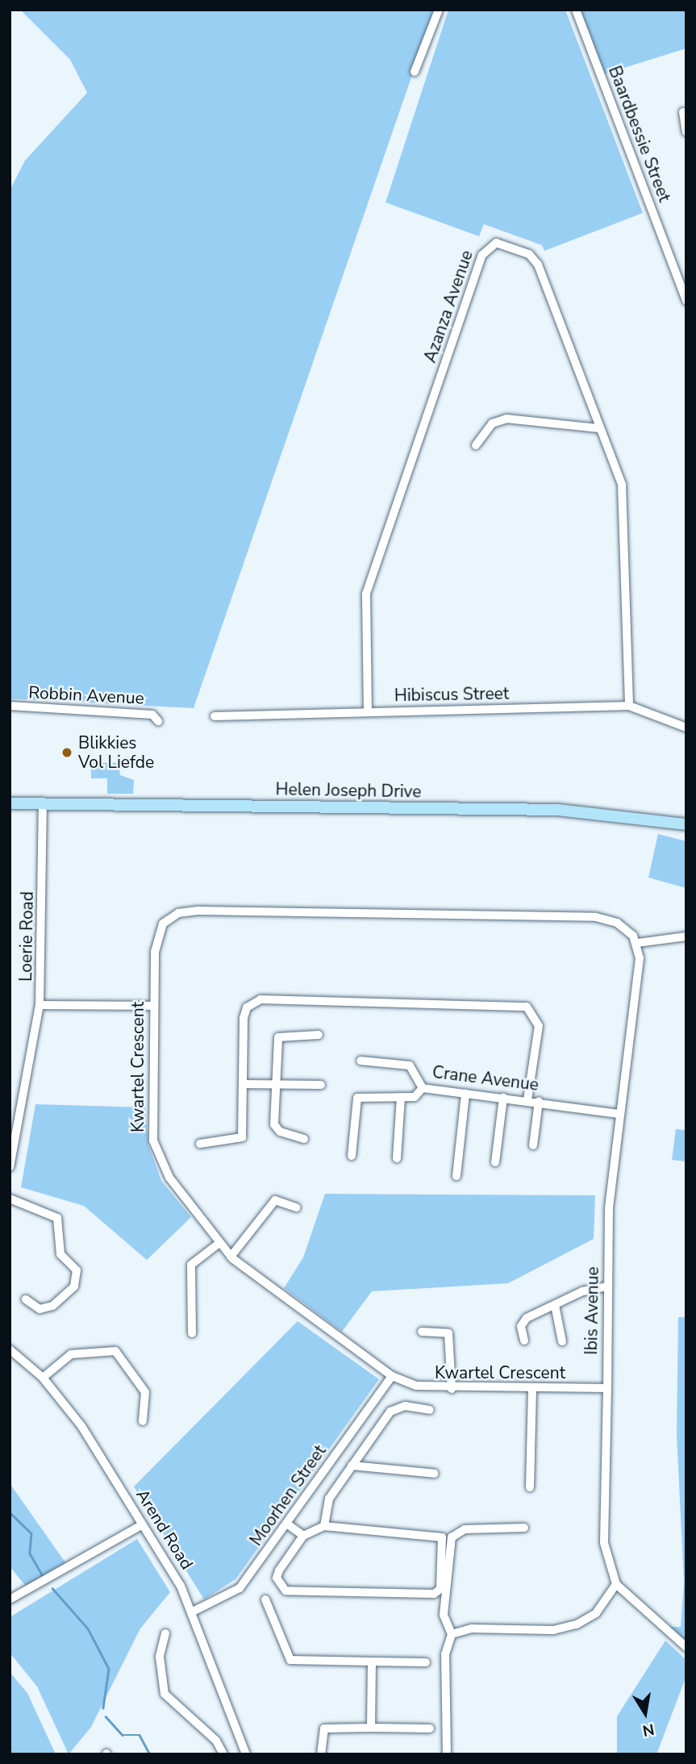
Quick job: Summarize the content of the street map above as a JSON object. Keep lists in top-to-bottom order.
{
  "streets": {
    "street": [
      "Baardbessie Street",
      "Azanza Avenue",
      "Hibiscus Street",
      "Robbin Avenue",
      "Helen Joseph Drive",
      "Loerie Road",
      "Kwartel Crescent",
      "Crane Avenue",
      "Ibis Avenue",
      "Moorhen Street",
      "Arend Road"
    ]
  },
  "crossings": [
    ["Azanza Avenue", "Hibiscus Street"],
    ["Helen Joseph Drive", "Loerie Road"],
    ["Kwartel Crescent", "Ibis Avenue"],
    ["Kwartel Crescent", "Moorhen Street"],
    ["Crane Avenue", "Ibis Avenue"],
    ["Moorhen Street", "Arend Road"]
  ],
  "places": ["Blikkies Vol Liefde"],
  "north": "bottom"
}
